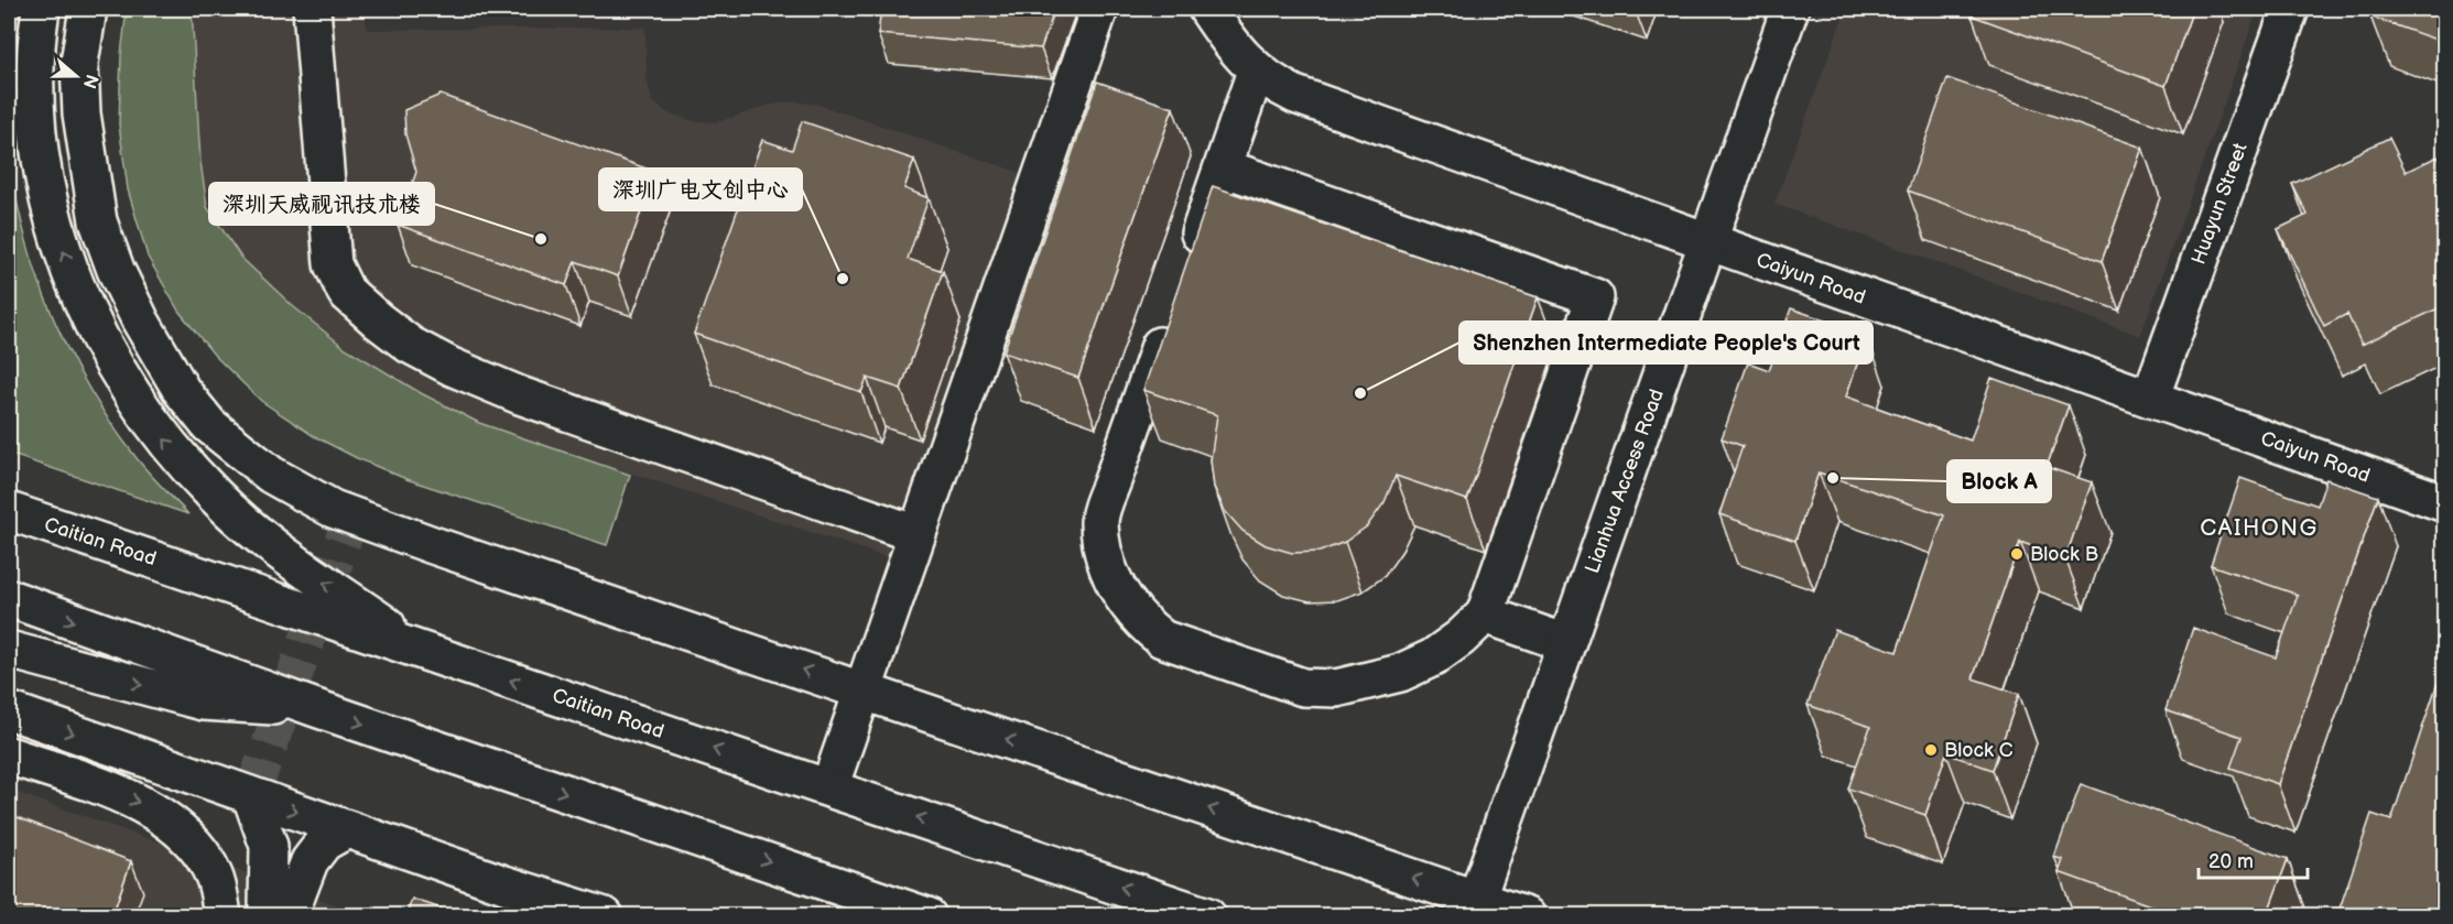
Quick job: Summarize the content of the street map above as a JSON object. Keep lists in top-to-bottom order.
{
  "streets": {
    "main road": [
      "Huayun Street",
      "Caiyun Road",
      "Lianhua Access Road",
      "Caitian Road"
    ]
  },
  "crossings": [
    ["Huayun Street", "Caiyun Road"],
    ["Caiyun Road", "Lianhua Access Road"]
  ],
  "districts": ["CAIHONG"],
  "places": [
    "深圳天威视讯技术楼",
    "深圳广电文创中心",
    "Shenzhen Intermediate People's Court",
    "Block A",
    "Block B",
    "Block C"
  ],
  "scale_bar": "20 m",
  "north": "right"
}
